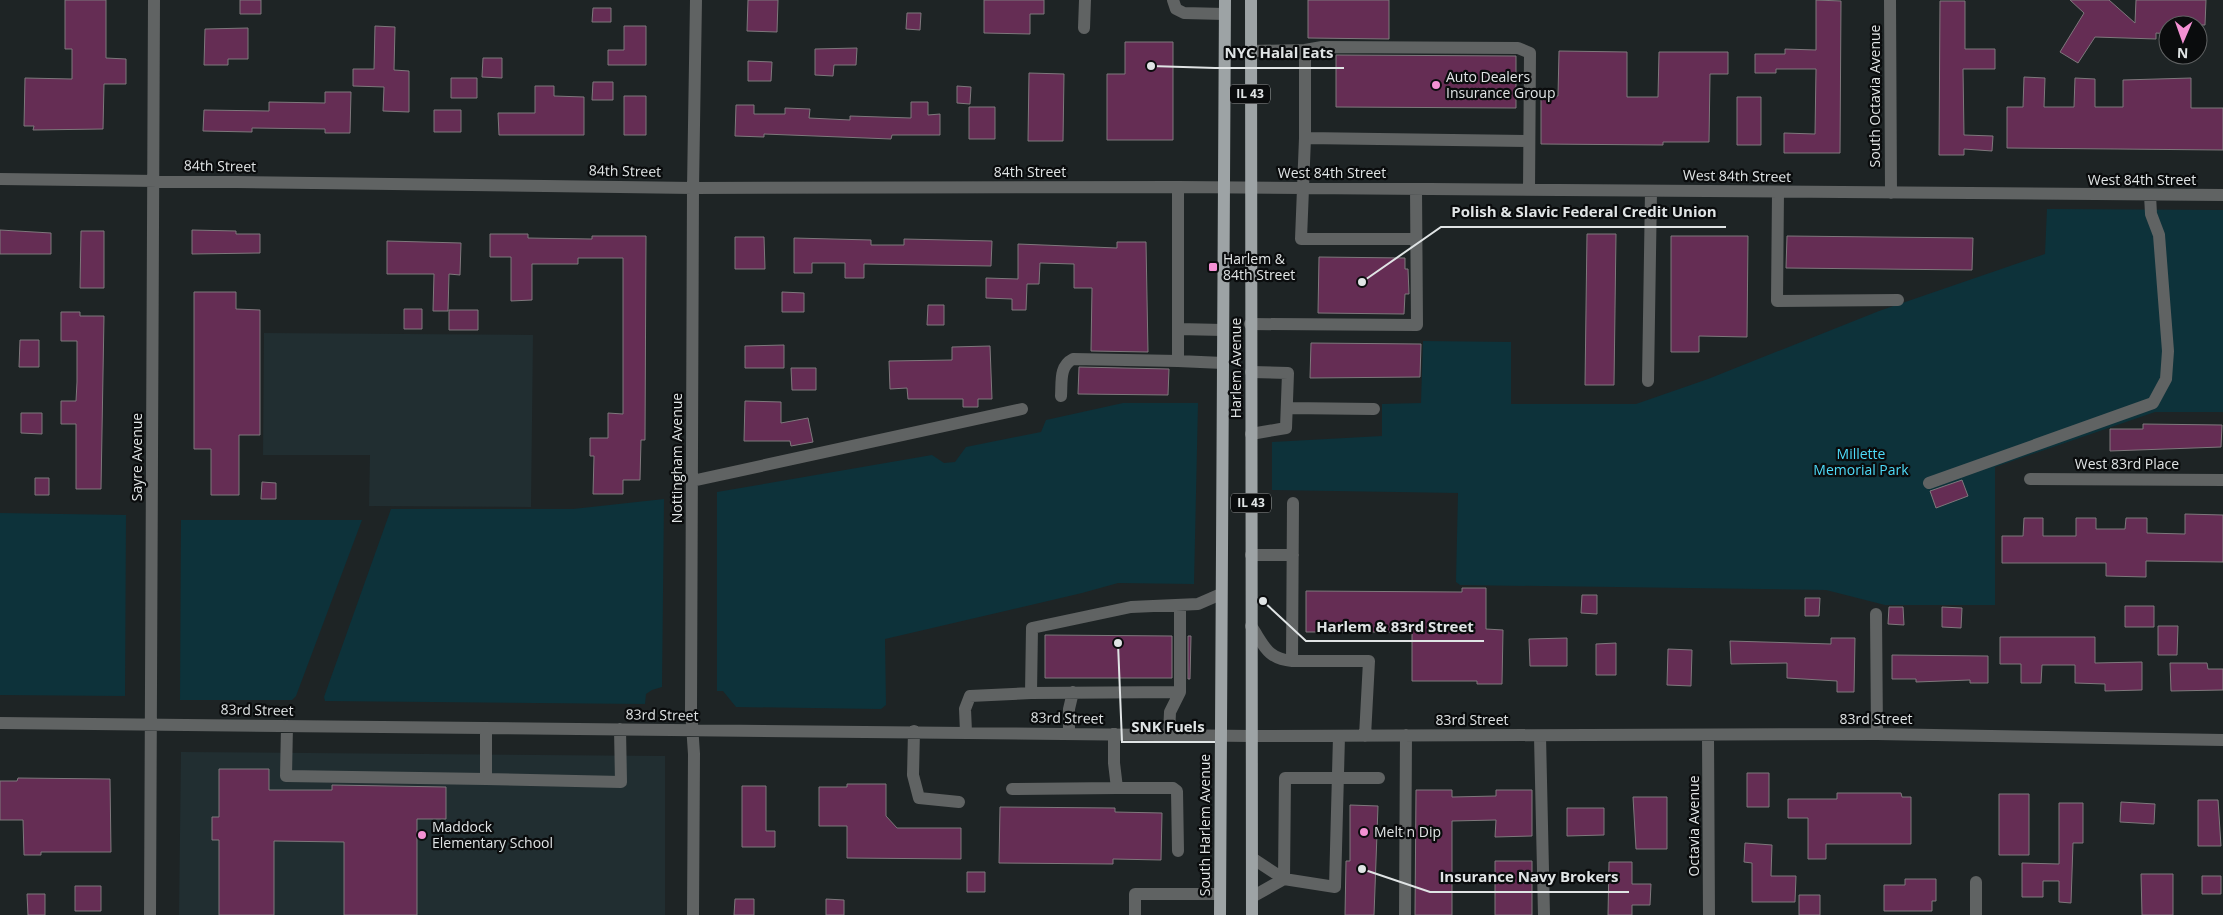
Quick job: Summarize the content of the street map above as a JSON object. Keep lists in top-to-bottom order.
{
  "streets": {
    "main road": ["IL 43", "Harlem Avenue", "South Harlem Avenue"],
    "street": [
      "South Octavia Avenue",
      "84th Street",
      "West 84th Street",
      "Sayre Avenue",
      "Nottingham Avenue",
      "West 83rd Place",
      "83rd Street",
      "Octavia Avenue"
    ]
  },
  "crossings": [
    ["IL 43", "Harlem Avenue"],
    ["IL 43", "83rd Street"],
    ["South Octavia Avenue", "West 84th Street"],
    ["84th Street", "West 84th Street"],
    ["84th Street", "Harlem Avenue"],
    ["84th Street", "Sayre Avenue"],
    ["84th Street", "Nottingham Avenue"],
    ["West 84th Street", "Harlem Avenue"],
    ["Harlem Avenue", "83rd Street"],
    ["Harlem Avenue", "South Harlem Avenue"],
    ["Sayre Avenue", "83rd Street"],
    ["Nottingham Avenue", "83rd Street"],
    ["83rd Street", "South Harlem Avenue"],
    ["83rd Street", "Octavia Avenue"]
  ],
  "parks": ["Millette Memorial Park"],
  "places": {
    "other": [
      "NYC Halal Eats",
      "Auto Dealers Insurance Group",
      "Polish & Slavic Federal Credit Union",
      "Harlem & 83rd Street",
      "SNK Fuels",
      "Melt n Dip",
      "Maddock Elementary School",
      "Insurance Navy Brokers"
    ],
    "transit": ["Harlem & 84th Street"]
  },
  "north": "bottom"
}
